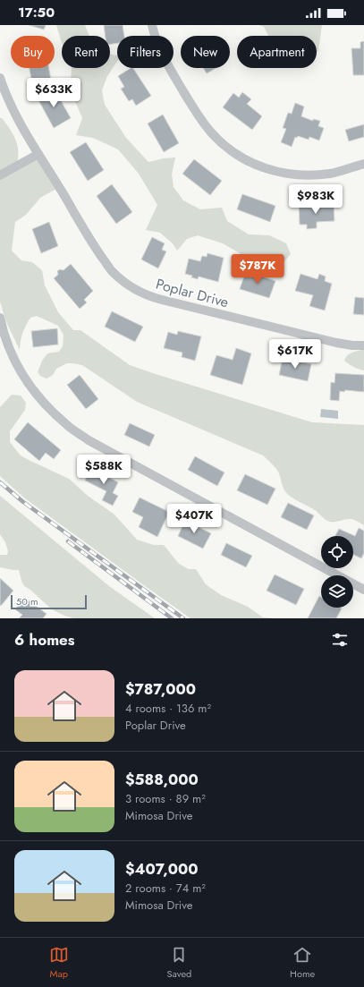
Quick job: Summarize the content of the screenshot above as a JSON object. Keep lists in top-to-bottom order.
{
  "streets": {
    "street": ["Poplar Drive"]
  },
  "scale_bar": "50 m",
  "page": {
    "status": "17:50",
    "chip": [
      "Buy",
      "Rent",
      "Filters",
      "New",
      "Apartment"
    ],
    "price": [
      "$633K",
      "$983K",
      "$787K",
      "$617K",
      "$588K",
      "$407K"
    ],
    "scale": "50 m",
    "heading": "6 homes",
    "list": [
      {
        "name": "$787,000",
        "note": "4 rooms · 136 m² · Poplar Drive"
      },
      {
        "name": "$588,000",
        "note": "3 rooms · 89 m² · Mimosa Drive"
      },
      {
        "name": "$407,000",
        "note": "2 rooms · 74 m² · Mimosa Drive"
      }
    ],
    "tabs": ["Map", "Saved", "Home"]
  }
}
